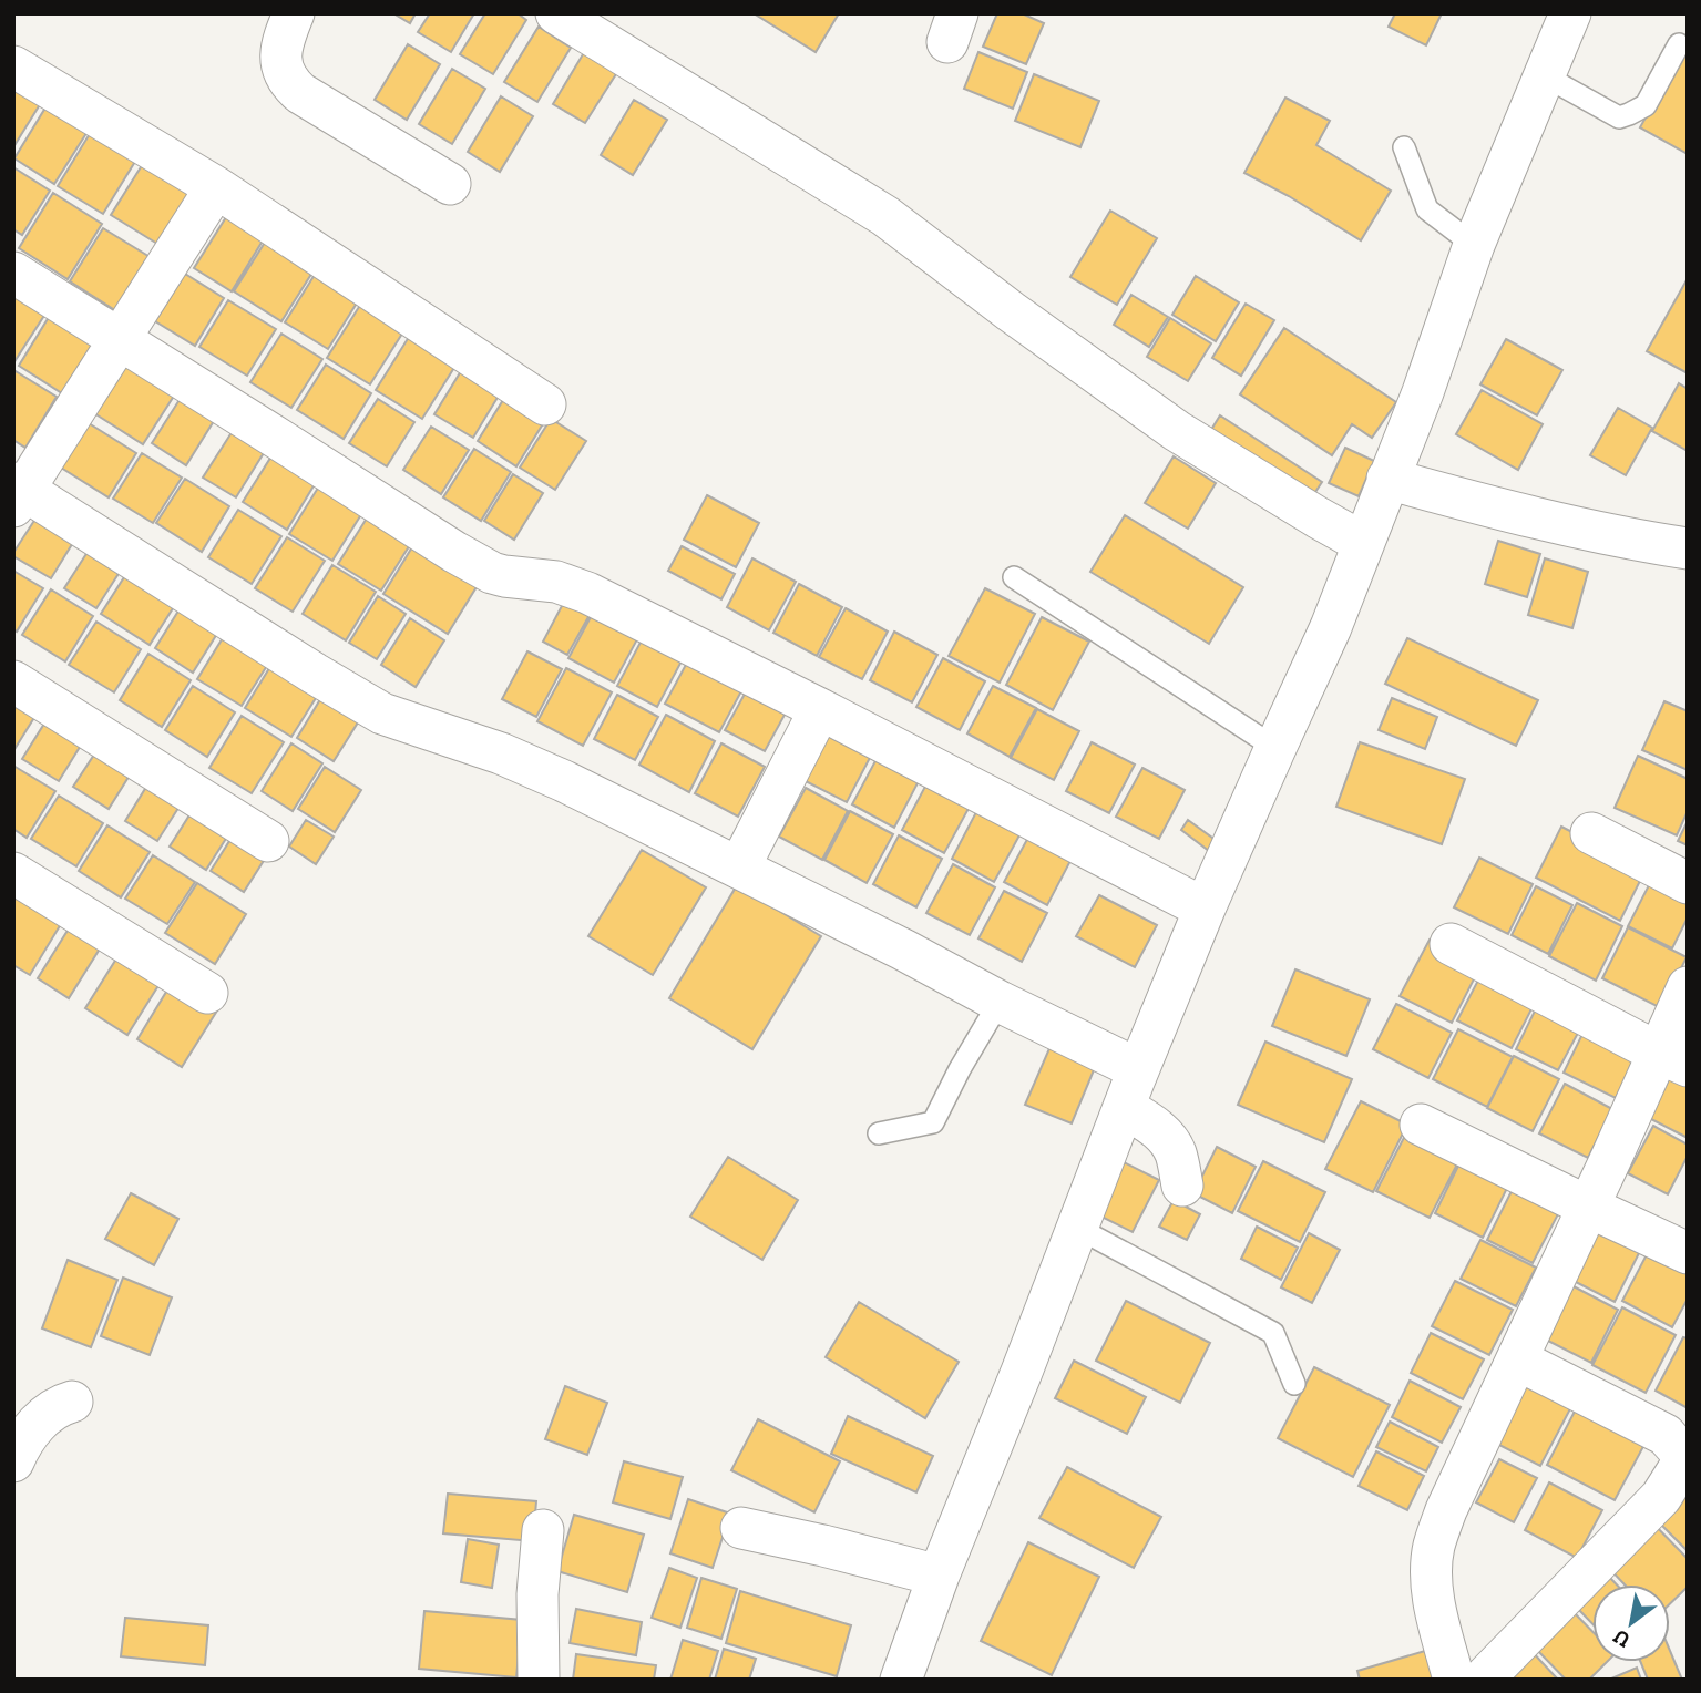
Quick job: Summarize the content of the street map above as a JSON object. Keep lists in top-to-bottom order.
{
  "north": "bottom left"
}
